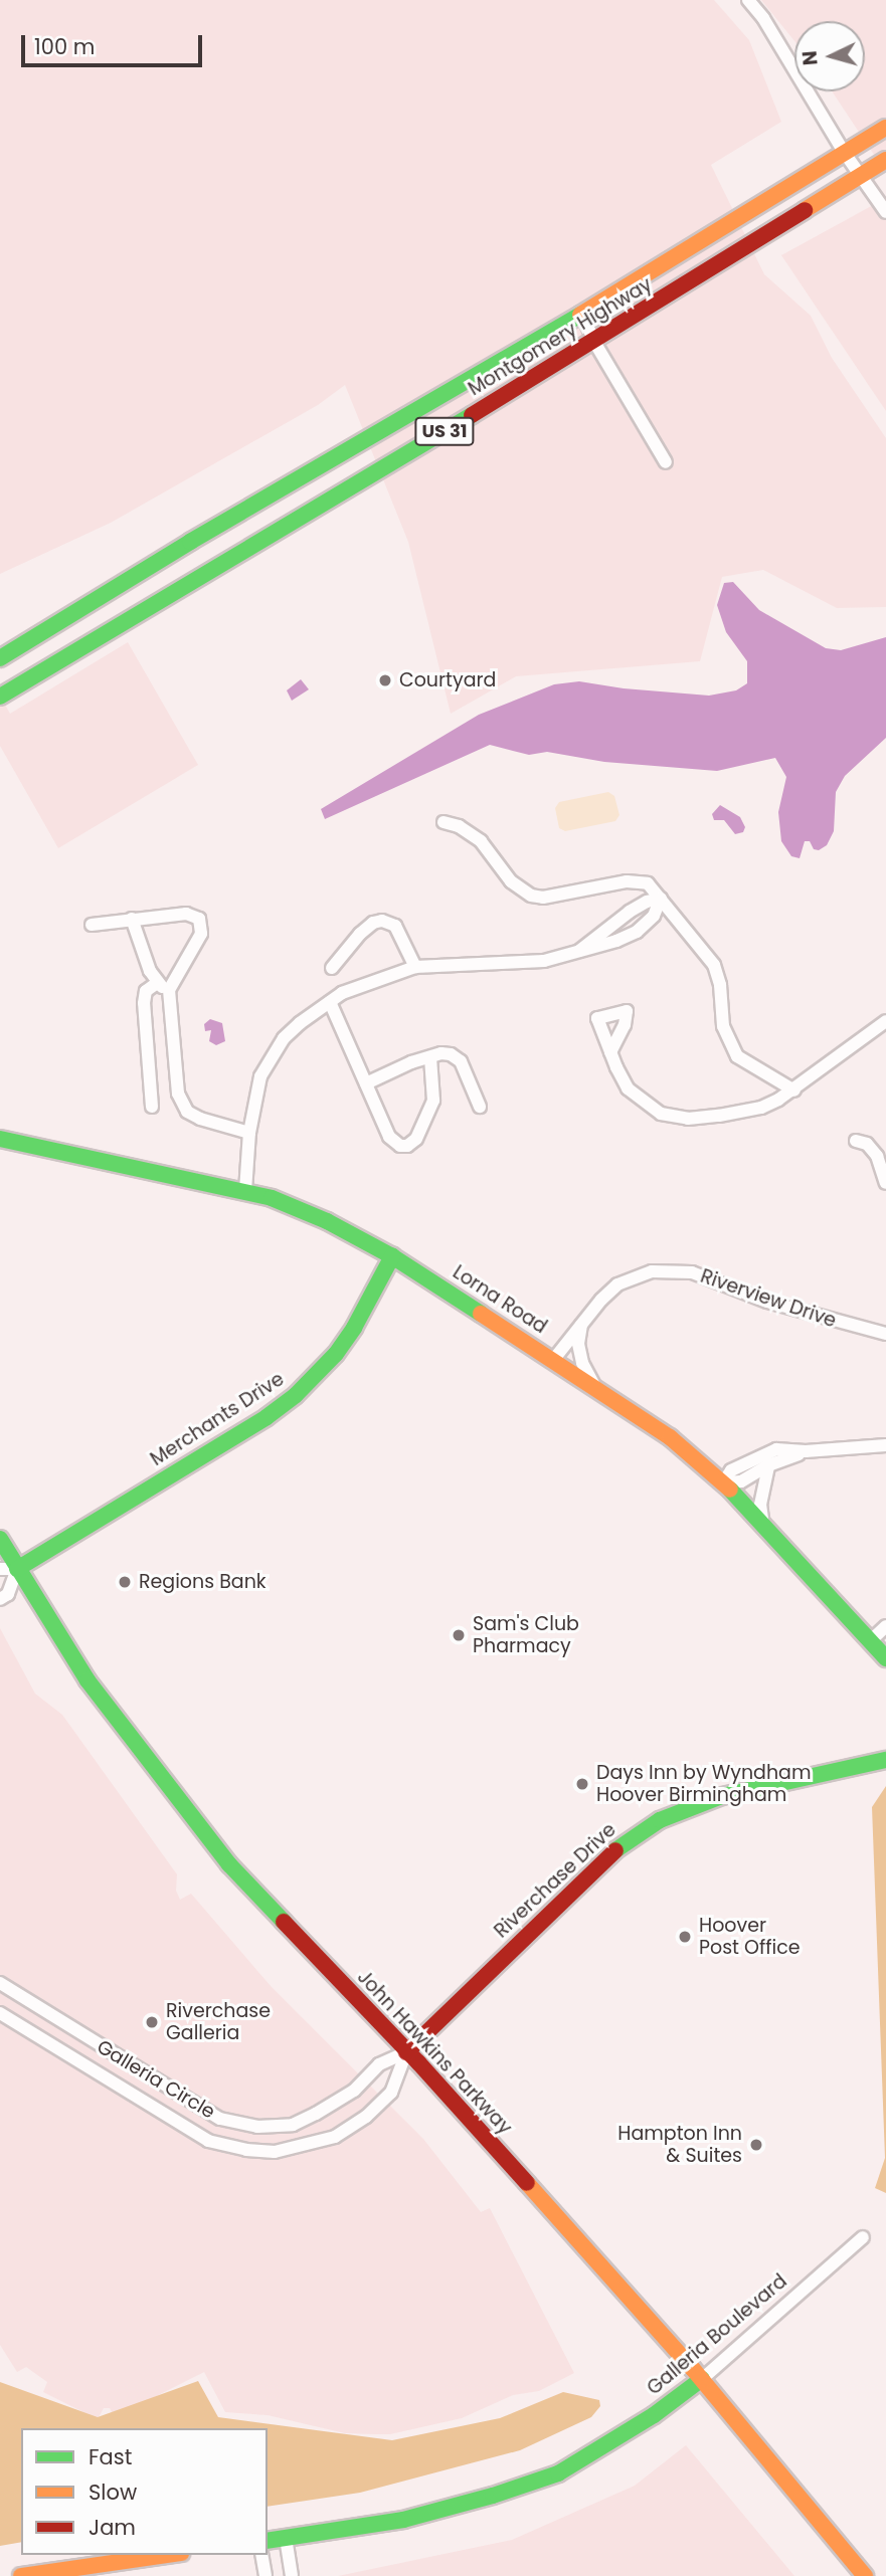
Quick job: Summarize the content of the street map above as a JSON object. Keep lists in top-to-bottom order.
{
  "streets": {
    "main road": [
      "Montgomery Highway",
      "US 31",
      "Lorna Road",
      "Merchants Drive",
      "Riverchase Drive",
      "John Hawkins Parkway",
      "Galleria Boulevard"
    ],
    "street": ["Riverview Drive", "Galleria Circle"]
  },
  "crossings": [
    ["Riverview Drive", "Lorna Road"],
    ["Lorna Road", "Merchants Drive"],
    ["Merchants Drive", "John Hawkins Parkway"],
    ["Riverchase Drive", "John Hawkins Parkway"],
    ["Riverchase Drive", "Galleria Circle"],
    ["John Hawkins Parkway", "Galleria Circle"],
    ["John Hawkins Parkway", "Galleria Boulevard"]
  ],
  "places": [
    "Courtyard",
    "Regions Bank",
    "Sam's Club Pharmacy",
    "Days Inn by Wyndham Hoover Birmingham",
    "Hoover Post Office",
    "Riverchase Galleria",
    "Hampton Inn & Suites"
  ],
  "legend": ["Fast", "Slow", "Jam"],
  "scale_bar": "100 m",
  "north": "left"
}
